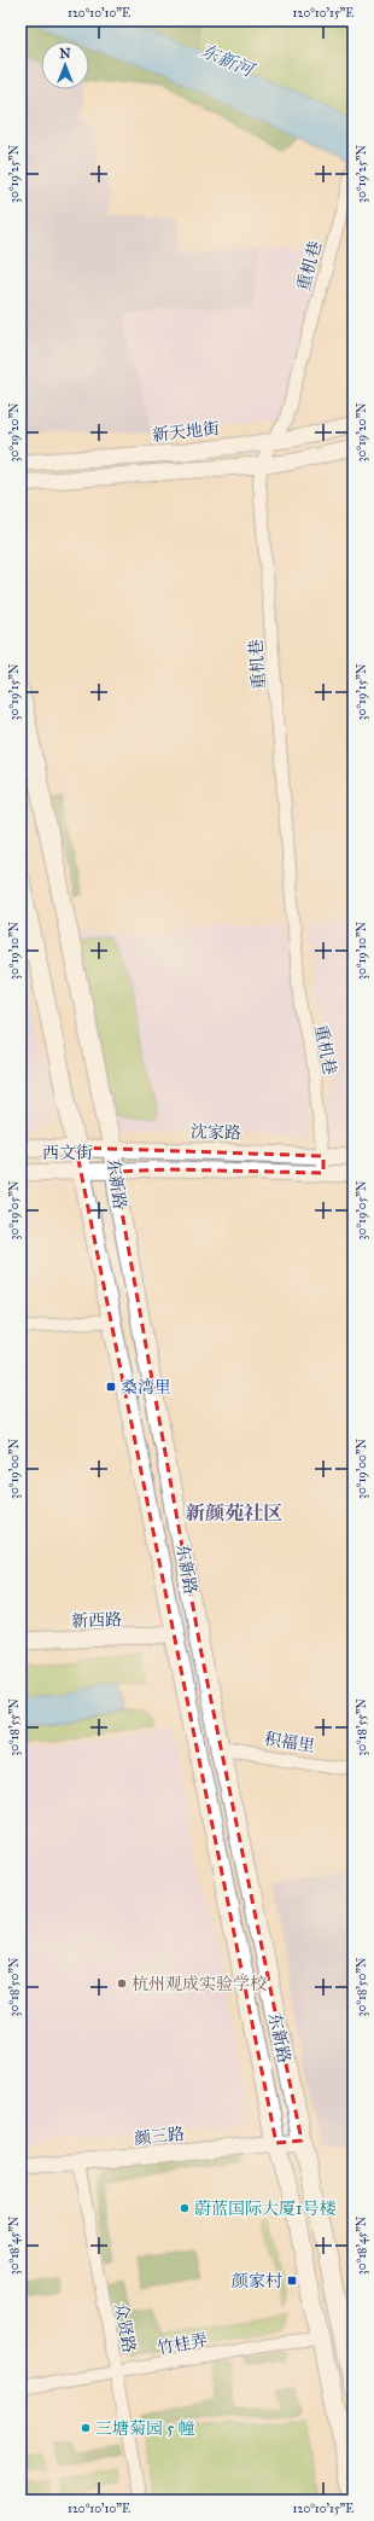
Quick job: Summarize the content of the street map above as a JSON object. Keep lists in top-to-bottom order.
{
  "streets": {
    "main road": [
      "新天地街",
      "沈家路",
      "西文街",
      "东新路",
      "新西路",
      "颜三路"
    ],
    "street": [
      "重机巷",
      "积福里",
      "众贤路",
      "竹桂弄"
    ]
  },
  "crossings": [
    ["重机巷", "新天地街"],
    ["重机巷", "沈家路"],
    ["沈家路", "西文街"],
    ["沈家路", "东新路"],
    ["西文街", "东新路"],
    ["东新路", "新西路"],
    ["东新路", "积福里"],
    ["东新路", "颜三路"],
    ["东新路", "竹桂弄"],
    ["颜三路", "众贤路"],
    ["众贤路", "竹桂弄"]
  ],
  "districts": ["新颜苑社区"],
  "water": ["东新河"],
  "places": {
    "transit": ["桑湾里", "颜家村"],
    "other": ["杭州观成实验学校", "蔚蓝国际大厦1号楼", "三塘菊园 5 幢"]
  },
  "north": "top",
  "coordinates": [
    "120°10'10\"E",
    "120°10'15\"E",
    "30°19'25\"N",
    "30°19'20\"N",
    "30°19'15\"N",
    "30°19'10\"N",
    "30°19'05\"N",
    "30°19'00\"N",
    "30°18'55\"N",
    "30°18'50\"N",
    "30°18'45\"N"
  ]
}
